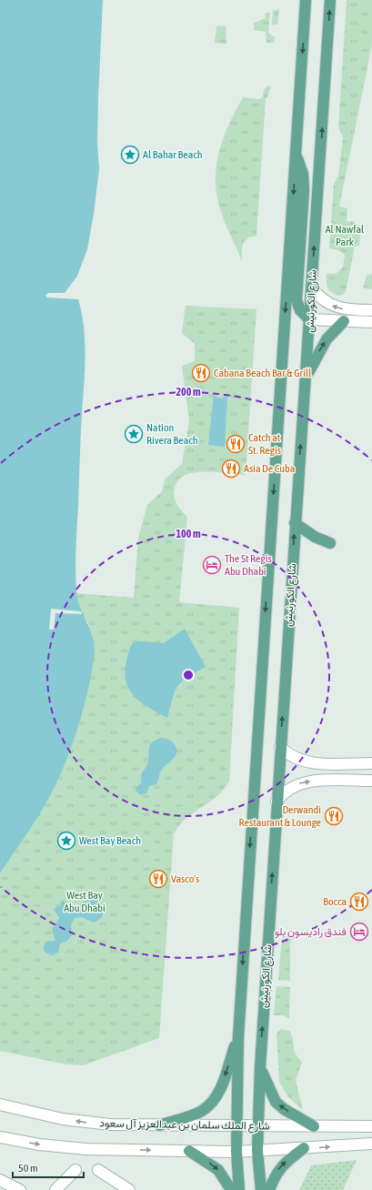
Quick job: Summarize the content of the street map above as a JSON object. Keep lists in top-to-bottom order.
{
  "streets": {
    "main road": ["شارع الكورنيش"],
    "street": ["شارع الملك سلمان بن عبدالعزيز آل سعود"]
  },
  "crossings": [
    ["شارع الكورنيش", "شارع الملك سلمان بن عبدالعزيز آل سعود"]
  ],
  "parks": ["Al Nawfal Park", "West Bay Abu Dhabi"],
  "places": {
    "place": ["Al Bahar Beach", "Nation Rivera Beach", "West Bay Beach"],
    "restaurant": [
      "Cabana Beach Bar & Grill",
      "Catch at St. Regis",
      "Asia De Cuba",
      "Derwandi Restaurant & Lounge",
      "Vasco's",
      "Bocca"
    ],
    "hotel": ["The St Regis Abu Dhabi", "فندق راديسون بلو"]
  },
  "scale_bar": "50 m",
  "rings": ["200 m", "100 m"]
}
